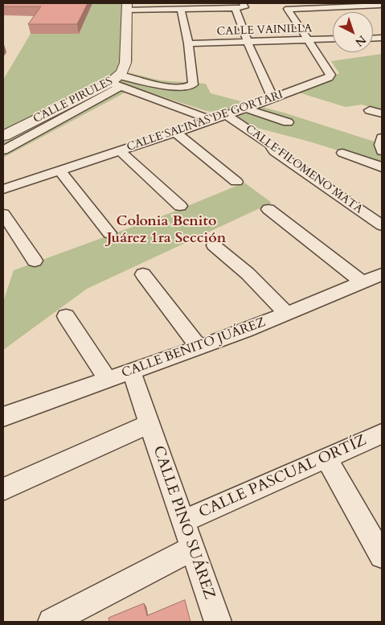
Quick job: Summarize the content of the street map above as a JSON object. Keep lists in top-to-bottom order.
{
  "streets": {
    "street": [
      "CALLE VAINILLA",
      "CALLE PIRULES",
      "CALLE SALINAS DE GORTARI",
      "CALLE FILOMENO MATA",
      "CALLE BENITO JUÁREZ",
      "CALLE PASCUAL ORTÍZ",
      "CALLE PINO SUÁREZ"
    ]
  },
  "crossings": [
    ["CALLE VAINILLA", "CALLE SALINAS DE GORTARI"],
    ["CALLE SALINAS DE GORTARI", "CALLE FILOMENO MATA"],
    ["CALLE BENITO JUÁREZ", "CALLE PINO SUÁREZ"],
    ["CALLE PASCUAL ORTÍZ", "CALLE PINO SUÁREZ"]
  ],
  "districts": ["Colonia Benito Juárez 1ra Sección"],
  "north": "bottom right"
}
